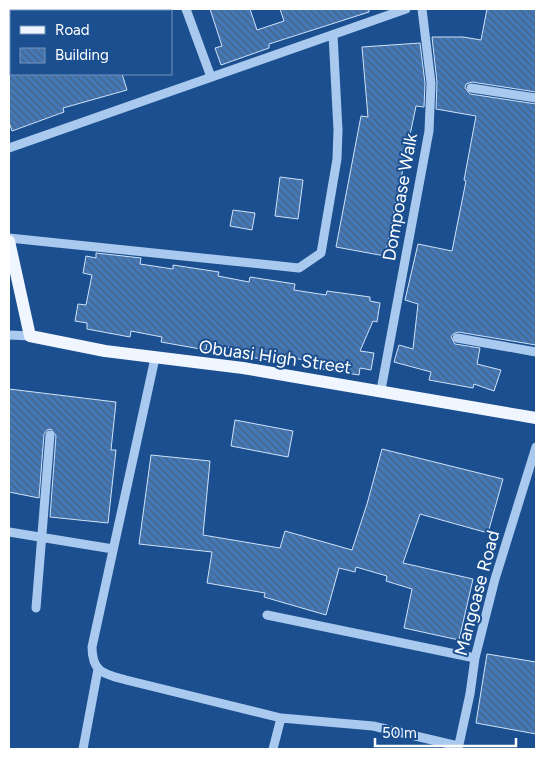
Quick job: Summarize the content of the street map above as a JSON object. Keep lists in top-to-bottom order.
{
  "streets": {
    "main road": ["Obuasi High Street"],
    "street": ["Dompoase Walk", "Mangoase Road"]
  },
  "crossings": [
    ["Dompoase Walk", "Obuasi High Street"]
  ],
  "legend": ["Road", "Building"],
  "scale_bar": "50 m"
}
